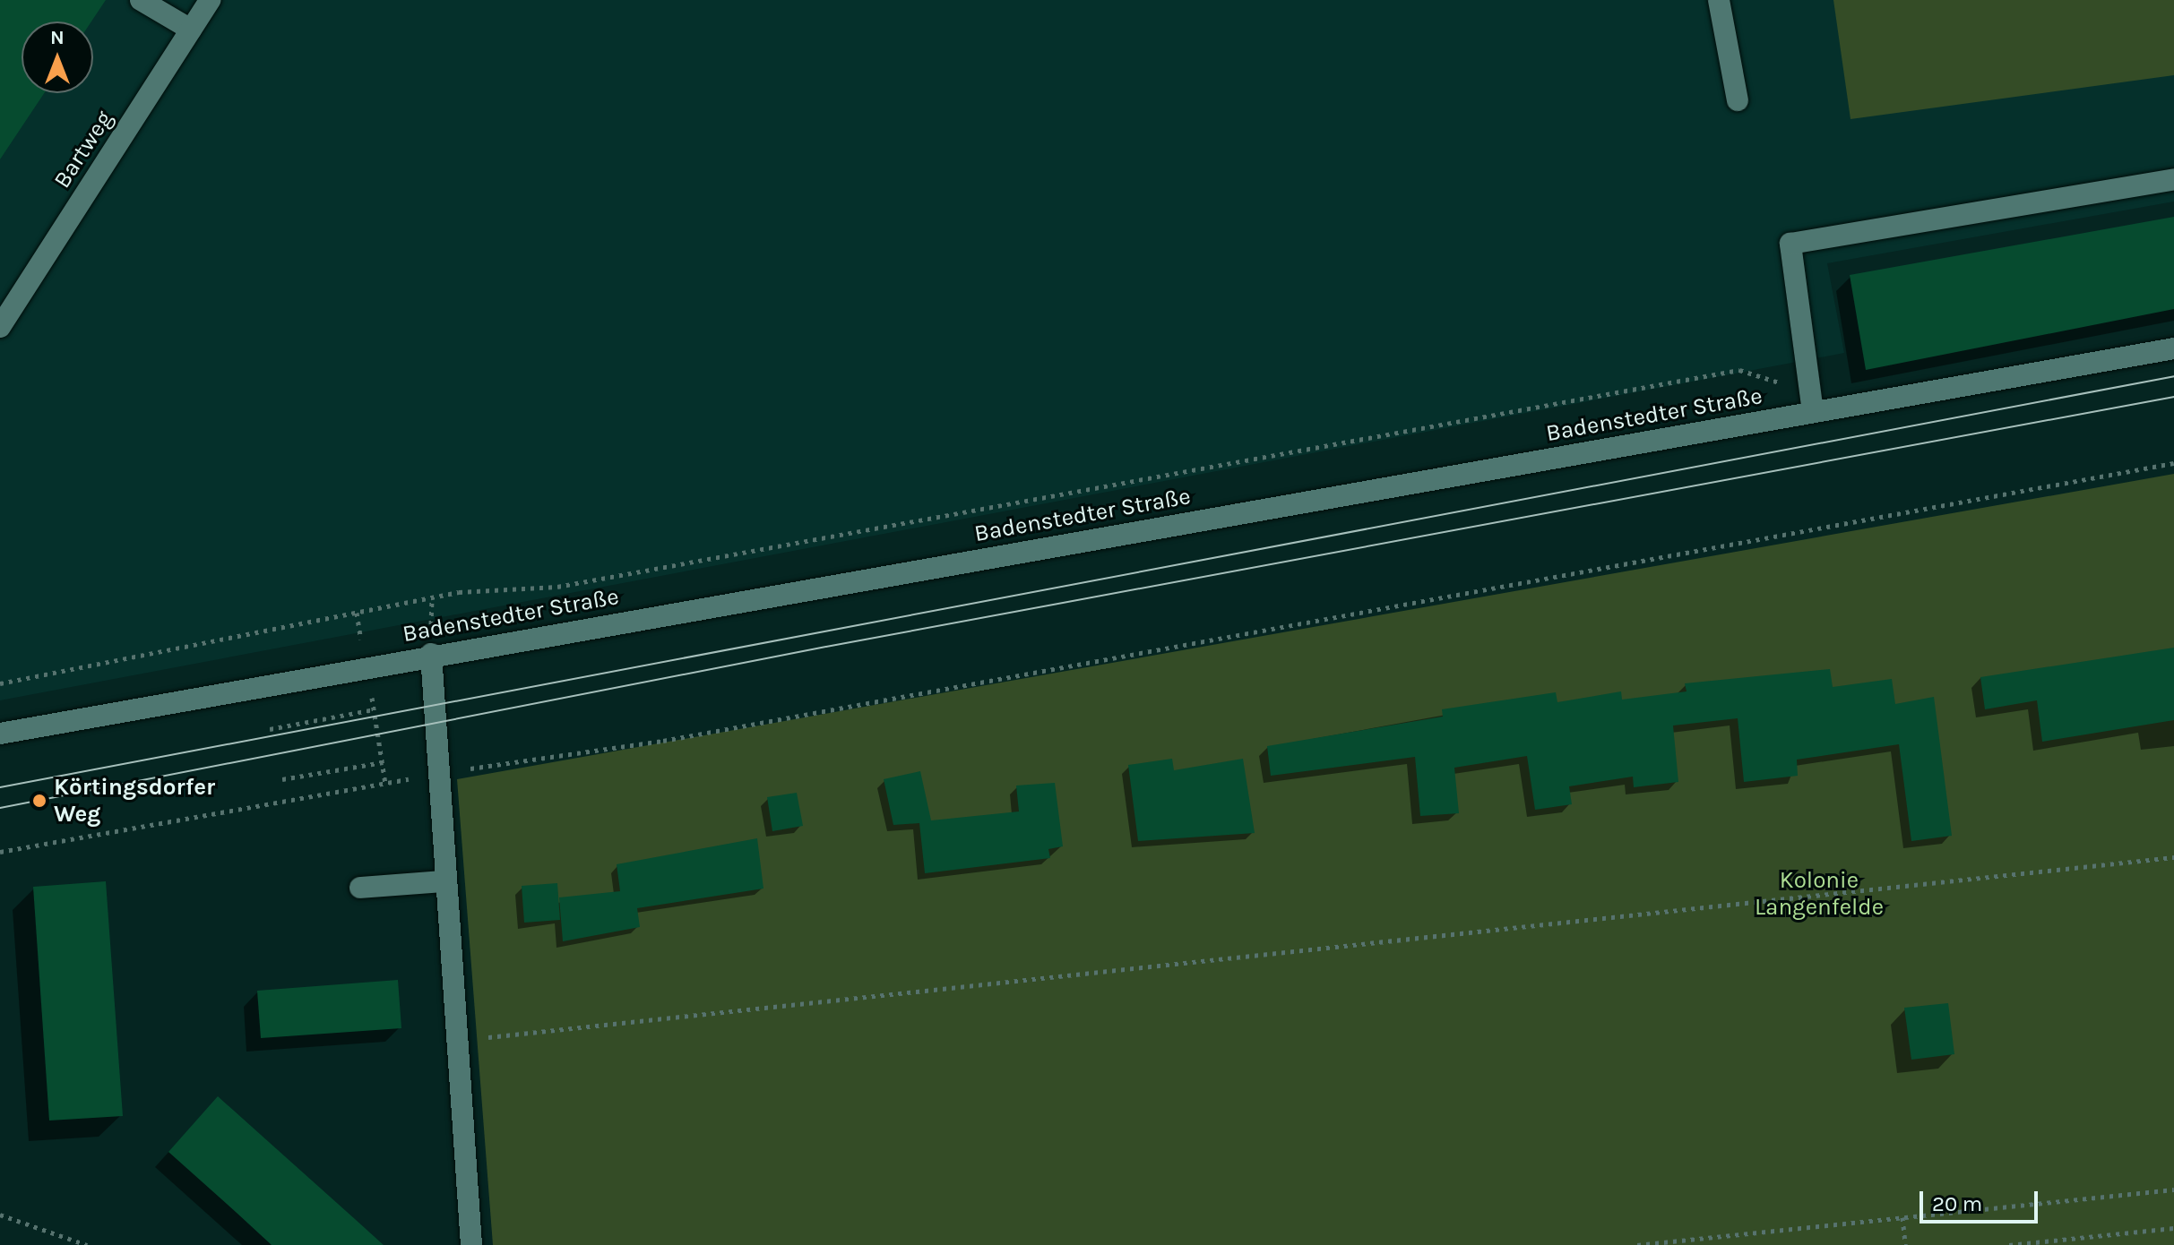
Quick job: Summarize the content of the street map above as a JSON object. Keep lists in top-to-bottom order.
{
  "streets": {
    "street": ["Bartweg", "Badenstedter Straße"]
  },
  "parks": ["Kolonie Langenfelde"],
  "places": ["Körtingsdorfer Weg"],
  "scale_bar": "20 m",
  "north": "top"
}
